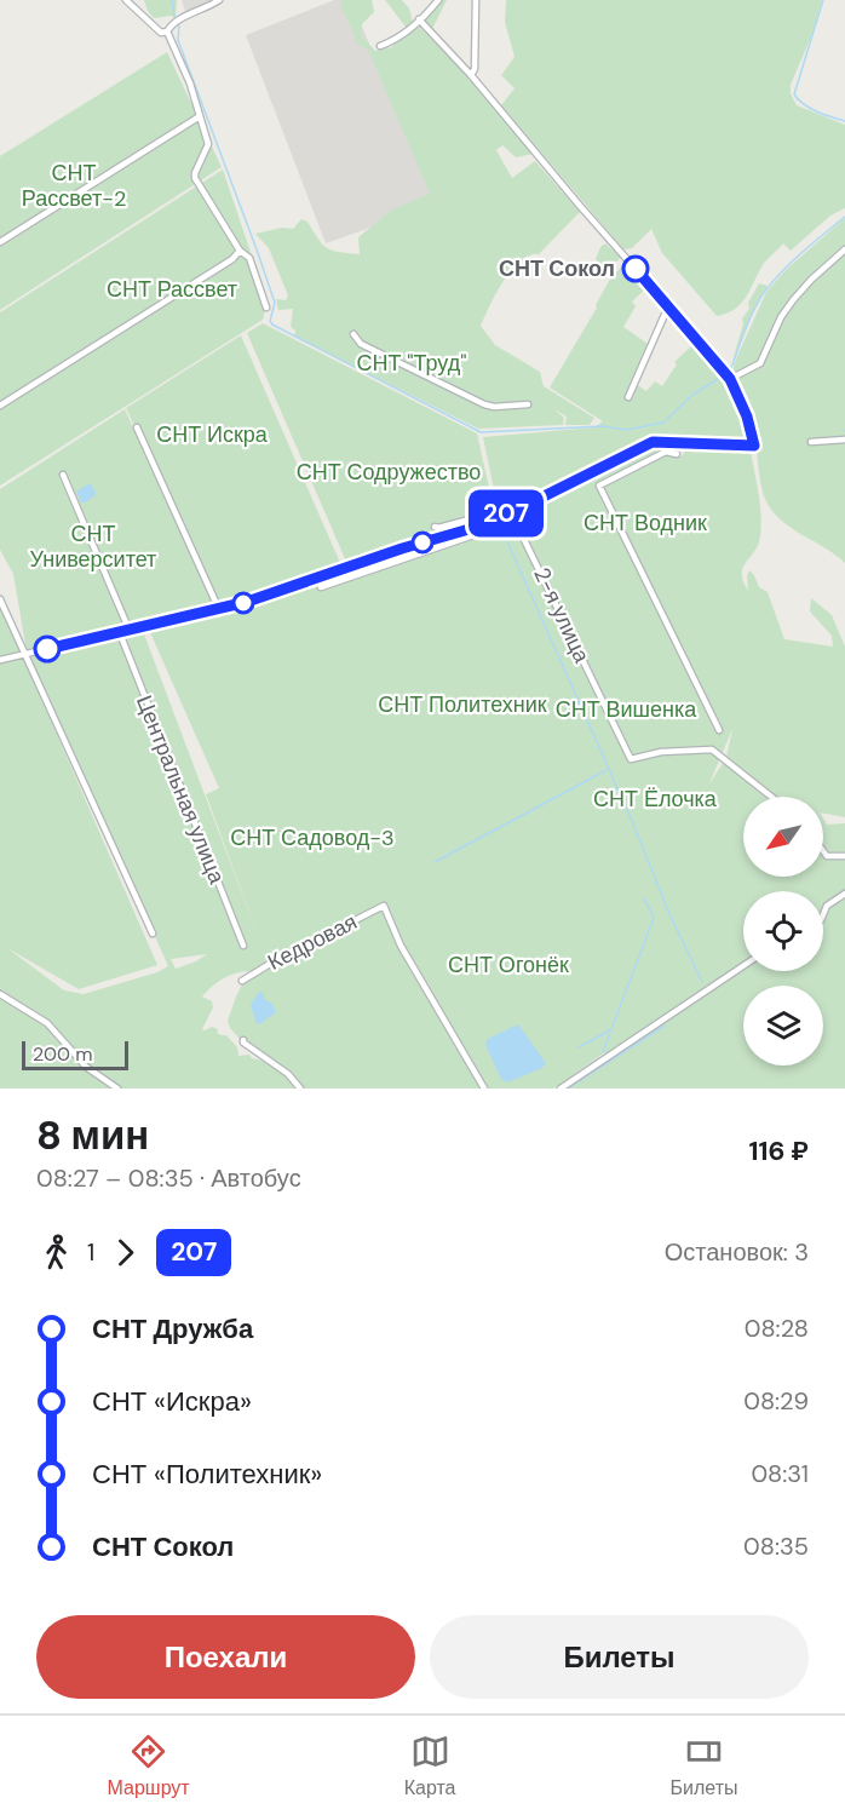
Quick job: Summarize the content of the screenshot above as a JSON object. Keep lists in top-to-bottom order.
{
  "streets": {
    "street": ["2-я улица", "Центральная улица", "Кедровая"]
  },
  "parks": [
    "СНТ Рассвет-2",
    "СНТ Рассвет",
    "СНТ \"Труд\"",
    "СНТ Искра",
    "СНТ Содружество",
    "СНТ Водник",
    "СНТ Университет",
    "СНТ Политехник",
    "СНТ Вишенка",
    "СНТ Ёлочка",
    "СНТ Садовод-3",
    "СНТ Огонёк"
  ],
  "places": ["СНТ Сокол"],
  "lines": ["bus line 207"],
  "scale_bar": "200 m",
  "north": "bottom left",
  "page": {
    "on_map": "207",
    "scale": "200 m",
    "heading": ["8 мин", "08:27 – 08:35 · Автобус", "116 ₽"],
    "legs": ["1", "207", "Остановок: 3"],
    "list": [
      {
        "name": "СНТ Дружба",
        "value": "08:28"
      },
      {
        "name": "СНТ «Искра»",
        "value": "08:29"
      },
      {
        "name": "СНТ «Политехник»",
        "value": "08:31"
      },
      {
        "name": "СНТ Сокол",
        "value": "08:35"
      }
    ],
    "buttons": ["Поехали", "Билеты"],
    "tabs": ["Маршрут", "Карта", "Билеты"]
  }
}
